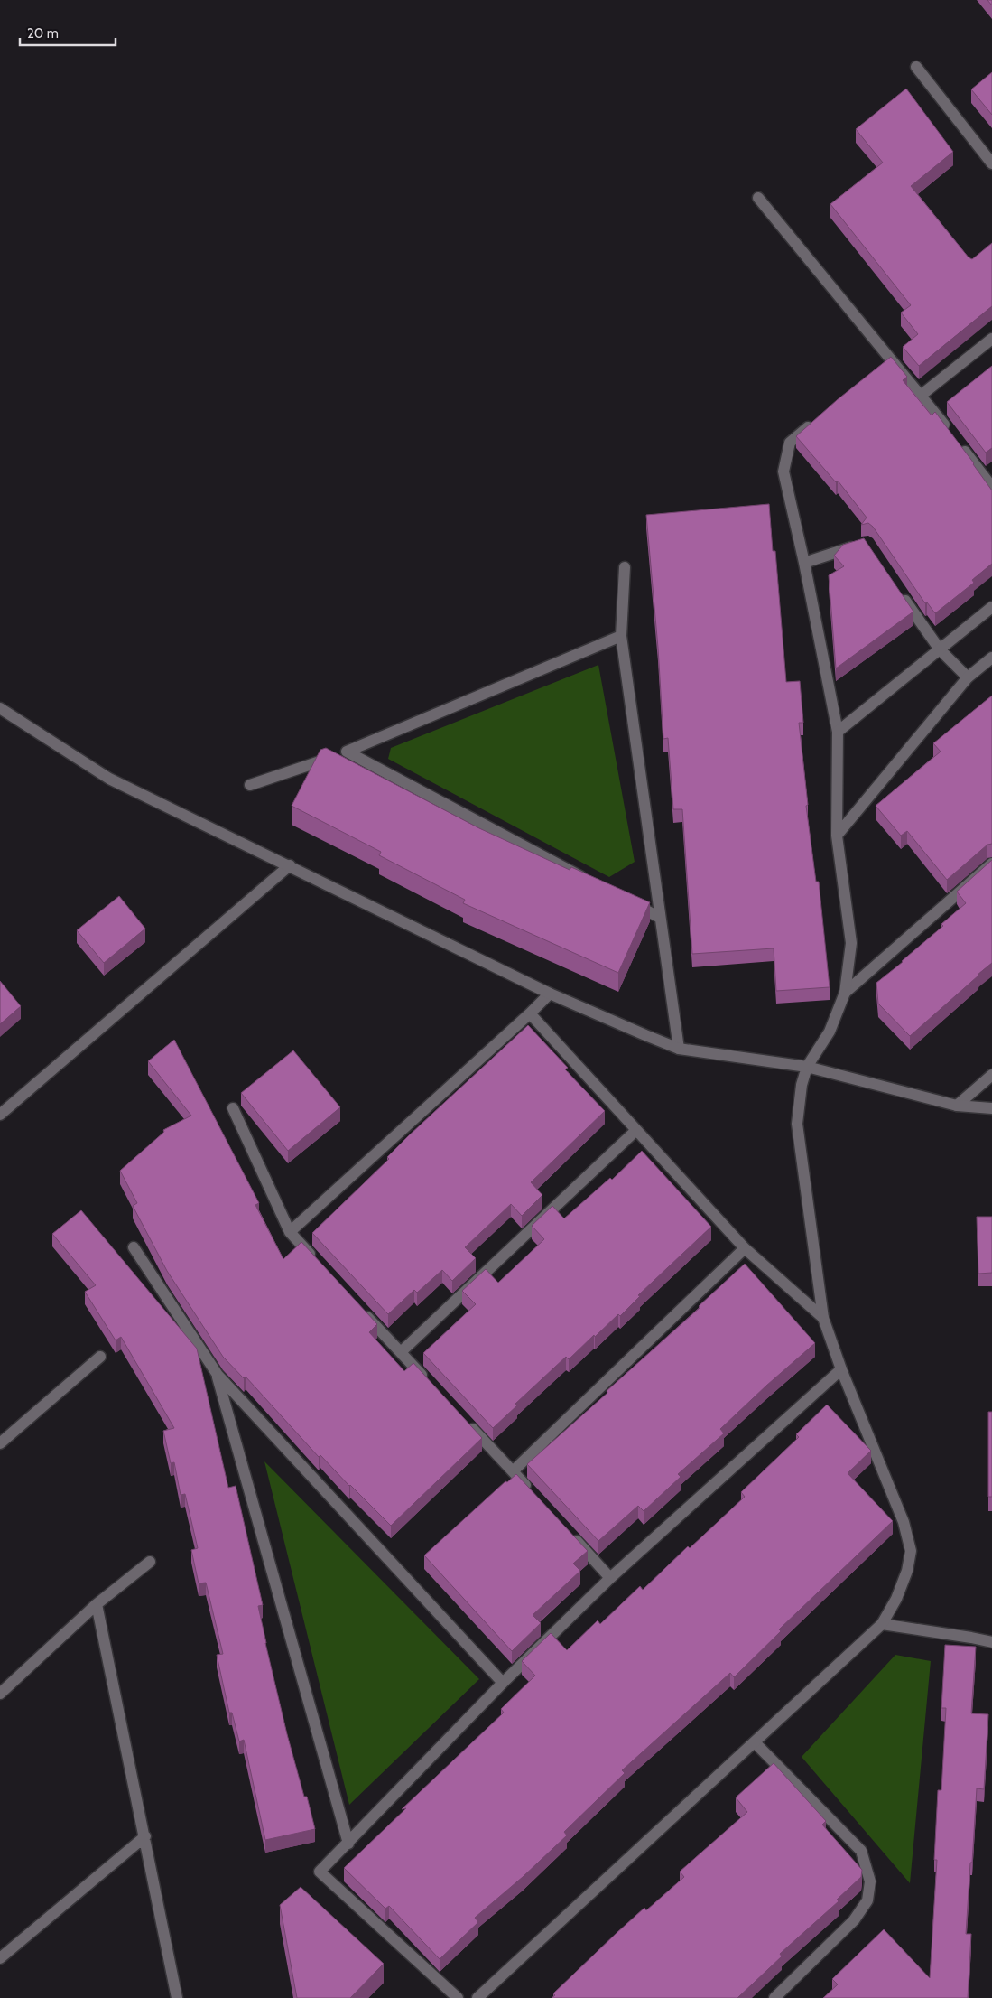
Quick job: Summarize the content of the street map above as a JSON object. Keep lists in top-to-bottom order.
{
  "scale_bar": "20 m"
}
